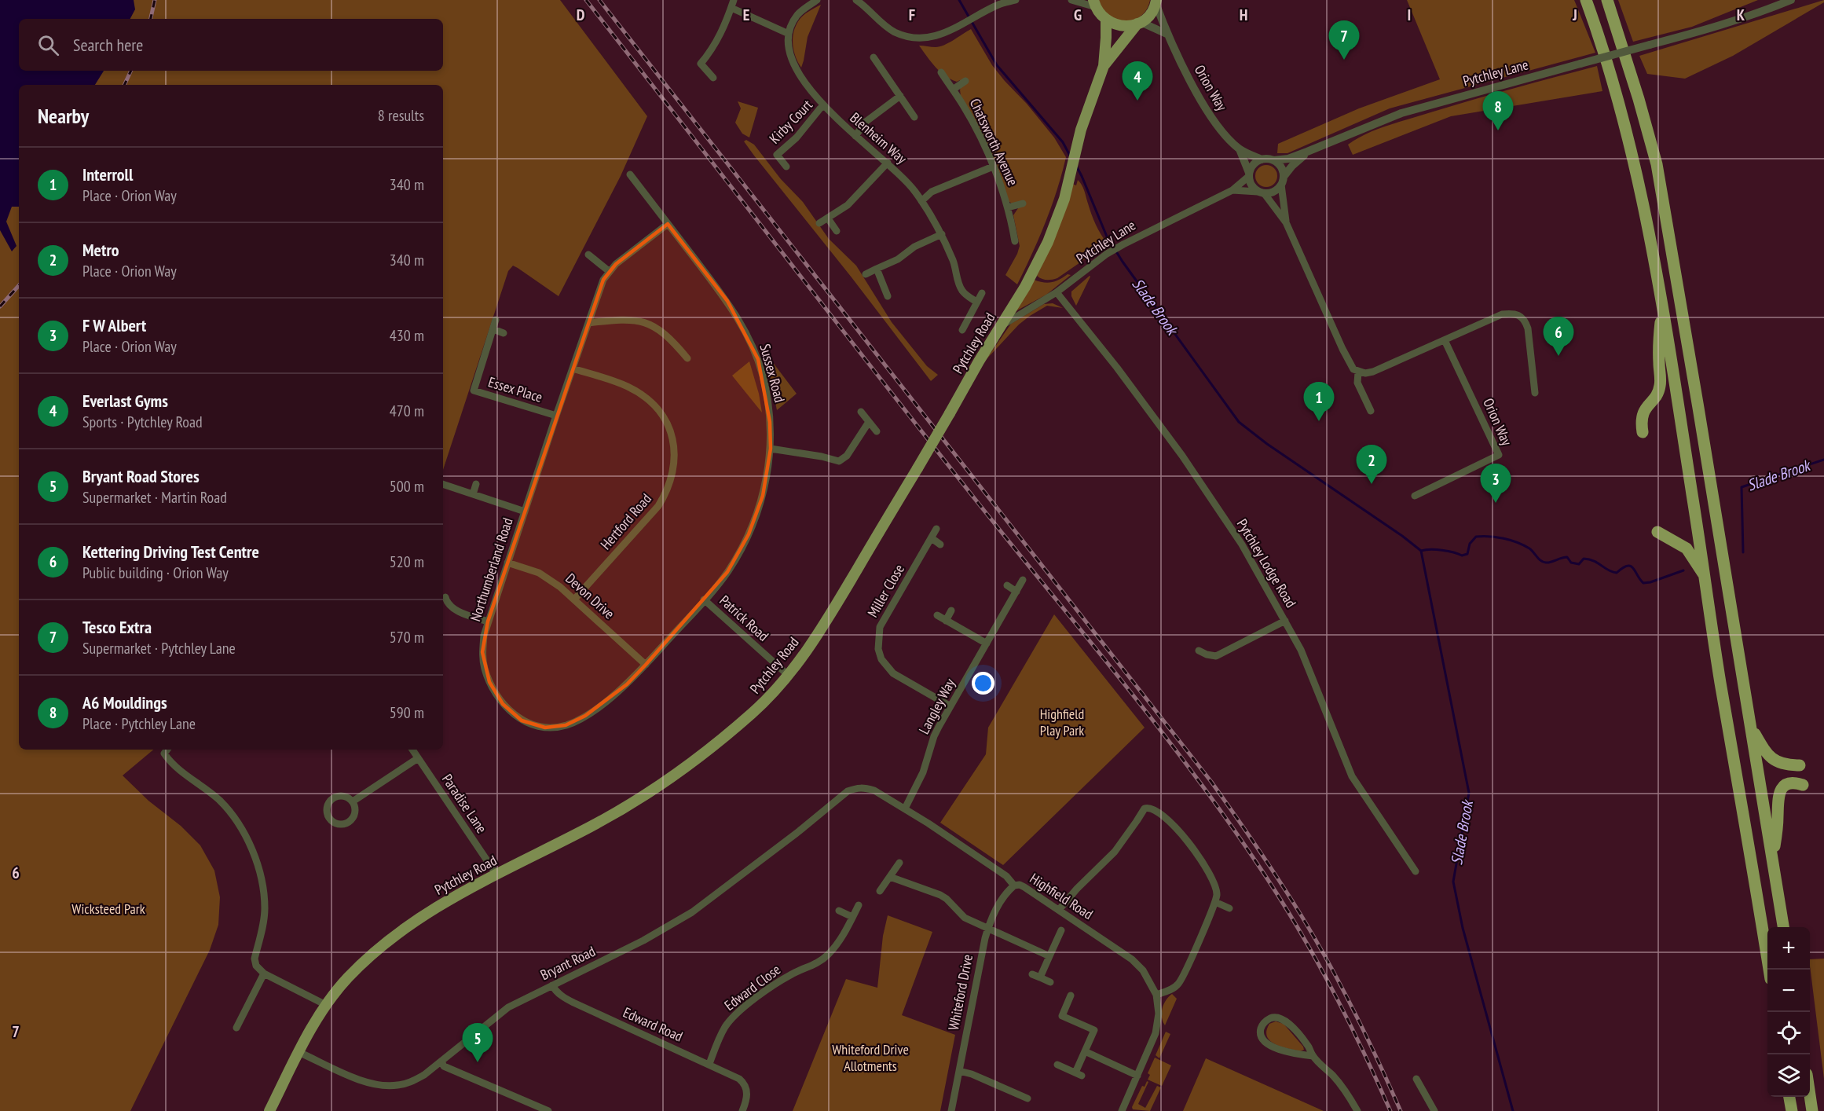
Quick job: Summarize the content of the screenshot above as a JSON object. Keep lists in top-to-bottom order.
{
  "streets": {
    "main road": ["Pytchley Road"],
    "street": [
      "Pytchley Lane",
      "Orion Way",
      "Kirby Court",
      "Blenheim Way",
      "Chatsworth Avenue",
      "Sussex Road",
      "Essex Place",
      "Hertford Road",
      "Pytchley Lodge Road",
      "Northumberland Road",
      "Miller Close",
      "Devon Drive",
      "Patrick Road",
      "Langley Way",
      "Paradise Lane",
      "Highfield Road",
      "Bryant Road",
      "Edward Close",
      "Whiteford Drive",
      "Edward Road"
    ]
  },
  "crossings": [
    ["Pytchley Lane", "Orion Way"],
    ["Pytchley Lane", "Pytchley Road"],
    ["Pytchley Lane", "Pytchley Lodge Road"],
    ["Orion Way", "Pytchley Road"],
    ["Kirby Court", "Blenheim Way"],
    ["Pytchley Road", "Patrick Road"],
    ["Pytchley Road", "Paradise Lane"],
    ["Pytchley Road", "Bryant Road"],
    ["Sussex Road", "Northumberland Road"],
    ["Sussex Road", "Patrick Road"],
    ["Essex Place", "Northumberland Road"],
    ["Hertford Road", "Northumberland Road"],
    ["Hertford Road", "Devon Drive"],
    ["Northumberland Road", "Devon Drive"],
    ["Northumberland Road", "Patrick Road"],
    ["Miller Close", "Langley Way"],
    ["Langley Way", "Highfield Road"],
    ["Highfield Road", "Bryant Road"],
    ["Highfield Road", "Whiteford Drive"],
    ["Bryant Road", "Edward Road"],
    ["Edward Close", "Edward Road"]
  ],
  "water": ["Slade Brook"],
  "parks": ["Highfield Play Park", "Wicksteed Park", "Whiteford Drive Allotments"],
  "page": {
    "search": "Search here",
    "pins": [
      "7",
      "4",
      "8",
      "6",
      "1",
      "2",
      "3",
      "5"
    ],
    "heading": ["Nearby", "8 results"],
    "list": [
      {
        "mark": "1",
        "name": "Interroll",
        "note": "Place · Orion Way",
        "value": "340 m"
      },
      {
        "mark": "2",
        "name": "Metro",
        "note": "Place · Orion Way",
        "value": "340 m"
      },
      {
        "mark": "3",
        "name": "F W Albert",
        "note": "Place · Orion Way",
        "value": "430 m"
      },
      {
        "mark": "4",
        "name": "Everlast Gyms",
        "note": "Sports · Pytchley Road",
        "value": "470 m"
      },
      {
        "mark": "5",
        "name": "Bryant Road Stores",
        "note": "Supermarket · Martin Road",
        "value": "500 m"
      },
      {
        "mark": "6",
        "name": "Kettering Driving Test Centre",
        "note": "Public building · Orion Way",
        "value": "520 m"
      },
      {
        "mark": "7",
        "name": "Tesco Extra",
        "note": "Supermarket · Pytchley Lane",
        "value": "570 m"
      },
      {
        "mark": "8",
        "name": "A6 Mouldings",
        "note": "Place · Pytchley Lane",
        "value": "590 m"
      }
    ],
    "map_buttons": ["+", "−"]
  },
  "grid": {
    "columns": [
      "D",
      "E",
      "F",
      "G",
      "H",
      "I",
      "J",
      "K"
    ],
    "rows": ["6", "7"]
  }
}
